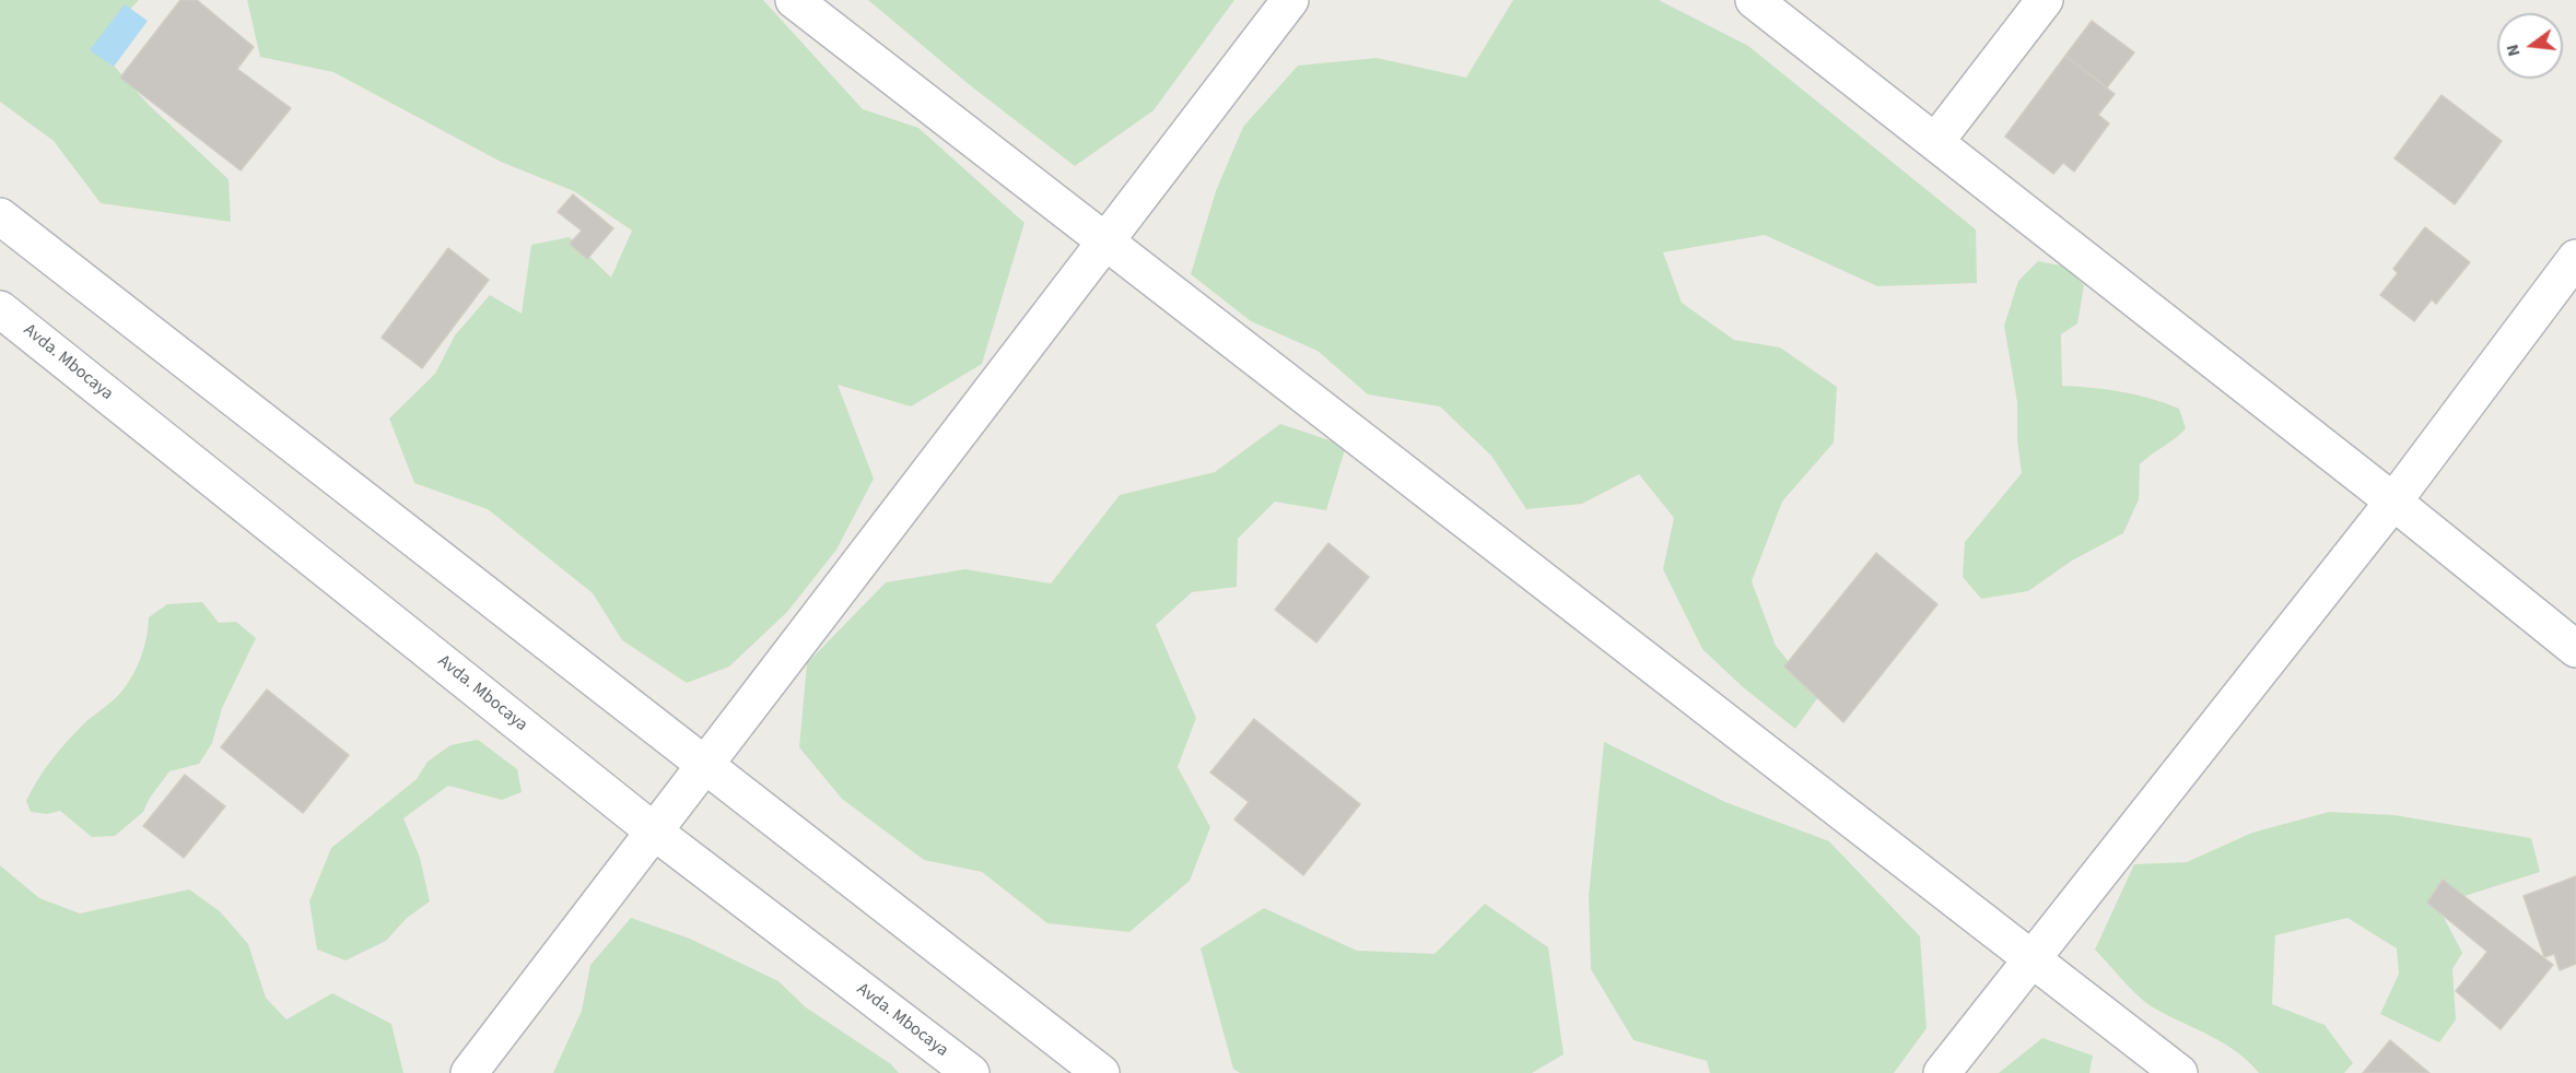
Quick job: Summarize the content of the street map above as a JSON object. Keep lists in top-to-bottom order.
{
  "streets": {
    "street": ["Avda. Mbocaya"]
  },
  "north": "left"
}
